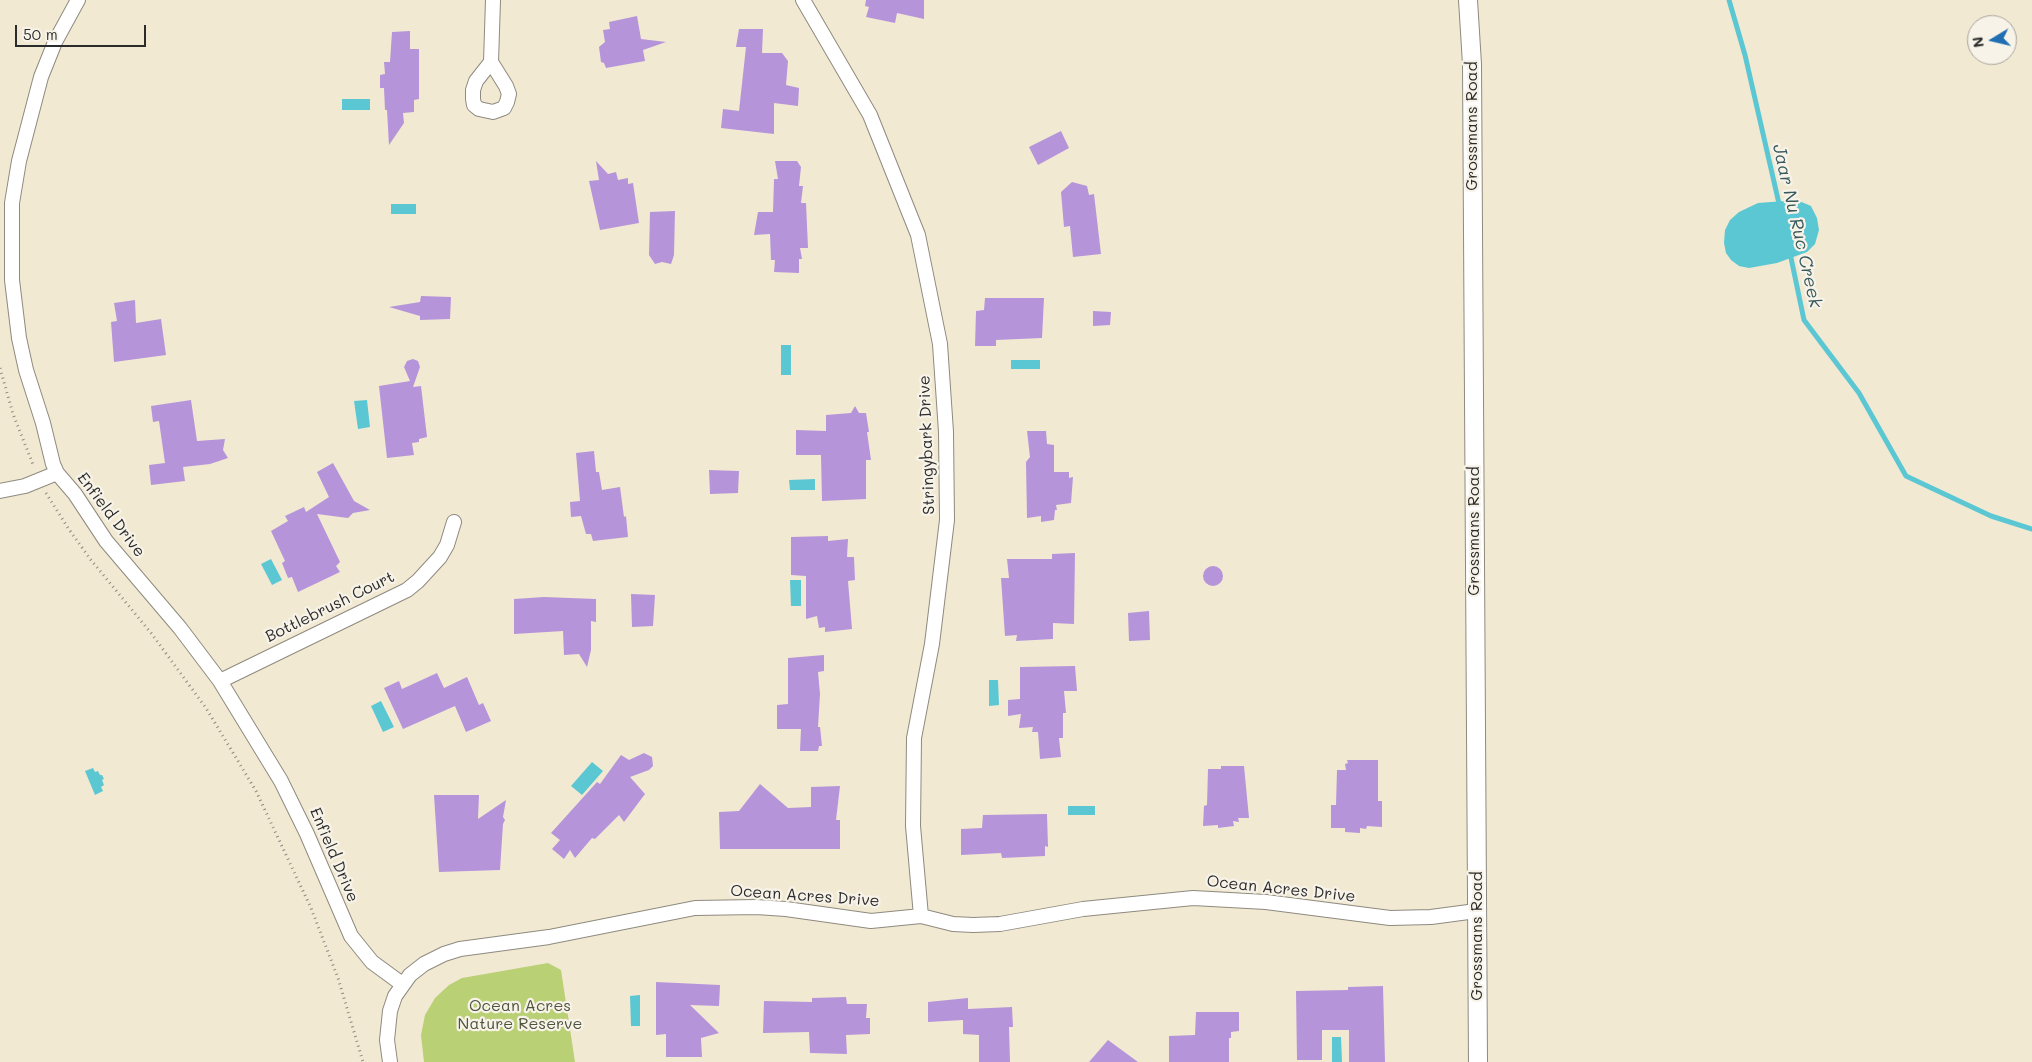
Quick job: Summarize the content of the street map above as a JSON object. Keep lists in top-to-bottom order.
{
  "streets": {
    "street": [
      "Grossmans Road",
      "Stringybark Drive",
      "Enfield Drive",
      "Bottlebrush Court",
      "Ocean Acres Drive"
    ]
  },
  "crossings": [
    ["Grossmans Road", "Ocean Acres Drive"],
    ["Stringybark Drive", "Ocean Acres Drive"],
    ["Enfield Drive", "Bottlebrush Court"],
    ["Enfield Drive", "Ocean Acres Drive"]
  ],
  "water": ["Jaar Nu Ruc Creek"],
  "parks": ["Ocean Acres Nature Reserve"],
  "scale_bar": "50 m",
  "north": "left"
}
